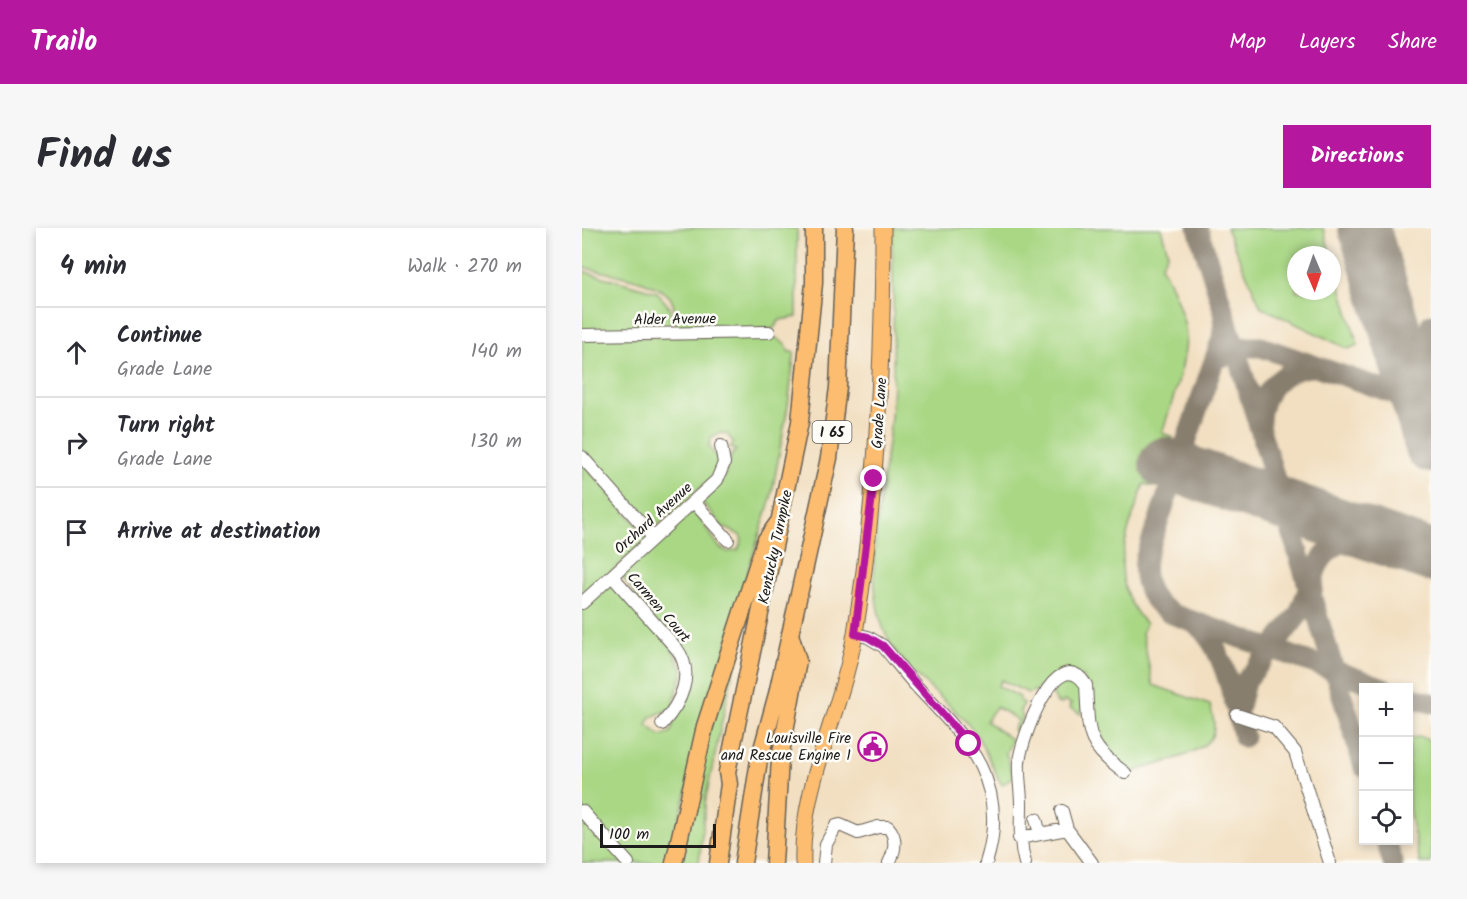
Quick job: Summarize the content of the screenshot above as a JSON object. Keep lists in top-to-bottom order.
{
  "streets": {
    "highway": ["I 65", "Kentucky Turnpike"],
    "main road": ["Grade Lane"],
    "street": ["Alder Avenue", "Orchard Avenue", "Carmen Court"]
  },
  "crossings": [
    ["Orchard Avenue", "Carmen Court"]
  ],
  "places": {
    "public building": ["Louisville Fire and Rescue Engine 1"]
  },
  "scale_bar": "100 m",
  "north": "bottom",
  "page": {
    "header": "Trailo",
    "nav": ["Map", "Layers", "Share"],
    "title": "Find us",
    "buttons": "Directions",
    "heading": ["4 min", "Walk · 270 m"],
    "list": [
      ["Continue", "Grade Lane", "140 m"],
      ["Turn right", "Grade Lane", "130 m"],
      "Arrive at destination"
    ],
    "map_buttons": ["+", "−"],
    "scale": "100 m"
  }
}
